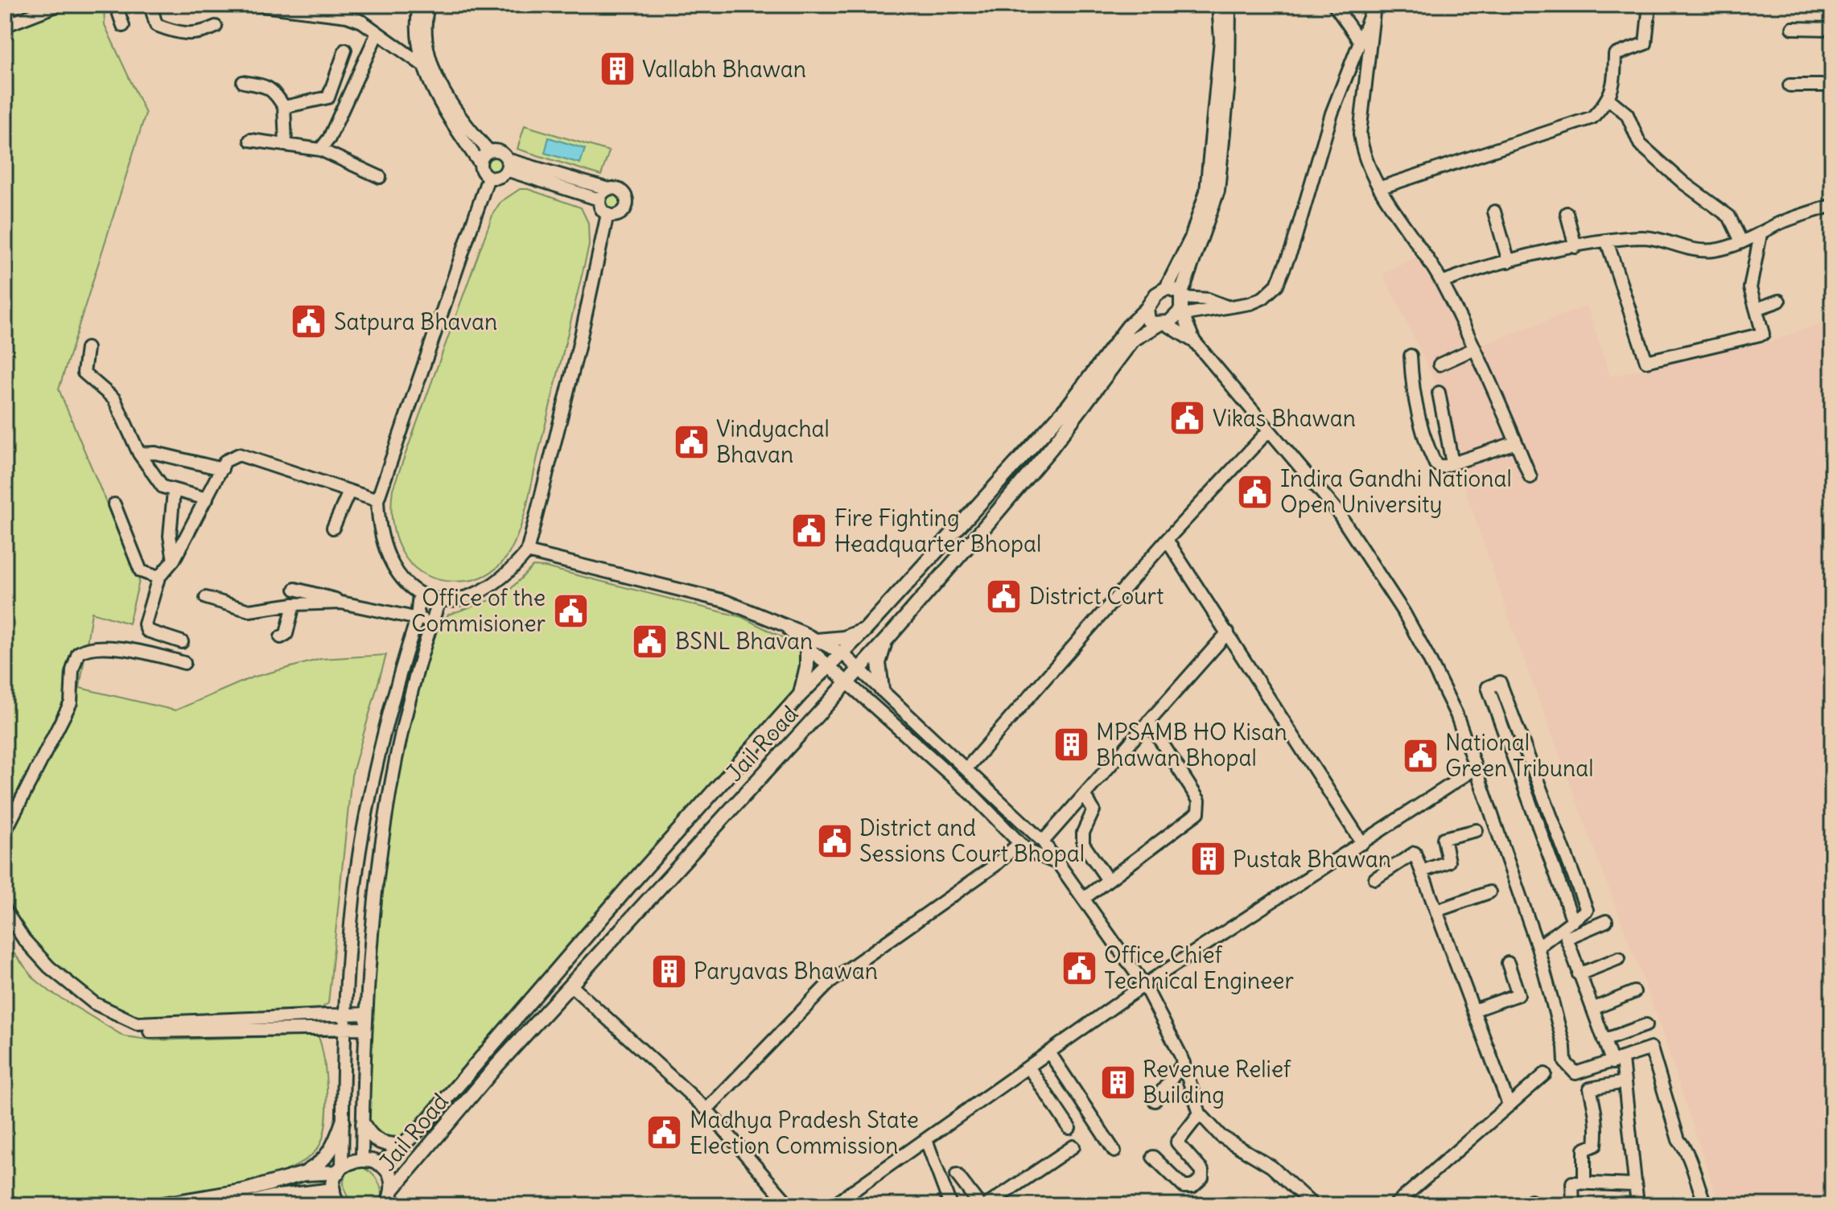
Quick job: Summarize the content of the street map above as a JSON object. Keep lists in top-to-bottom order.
{
  "streets": {
    "main road": ["Jail Road"]
  },
  "places": {
    "building": [
      "Vallabh Bhawan",
      "MPSAMB HO Kisan Bhawan Bhopal",
      "Pustak Bhawan",
      "Paryavas Bhawan",
      "Revenue Relief Building"
    ],
    "public building": [
      "Satpura Bhavan",
      "Vikas Bhawan",
      "Vindyachal Bhavan",
      "Indira Gandhi National Open University",
      "Fire Fighting Headquarter Bhopal",
      "District Court",
      "Office of the Commisioner",
      "BSNL Bhavan",
      "National Green Tribunal",
      "District and Sessions Court Bhopal",
      "Office Chief Technical Engineer",
      "Madhya Pradesh State Election Commission"
    ]
  }
}
